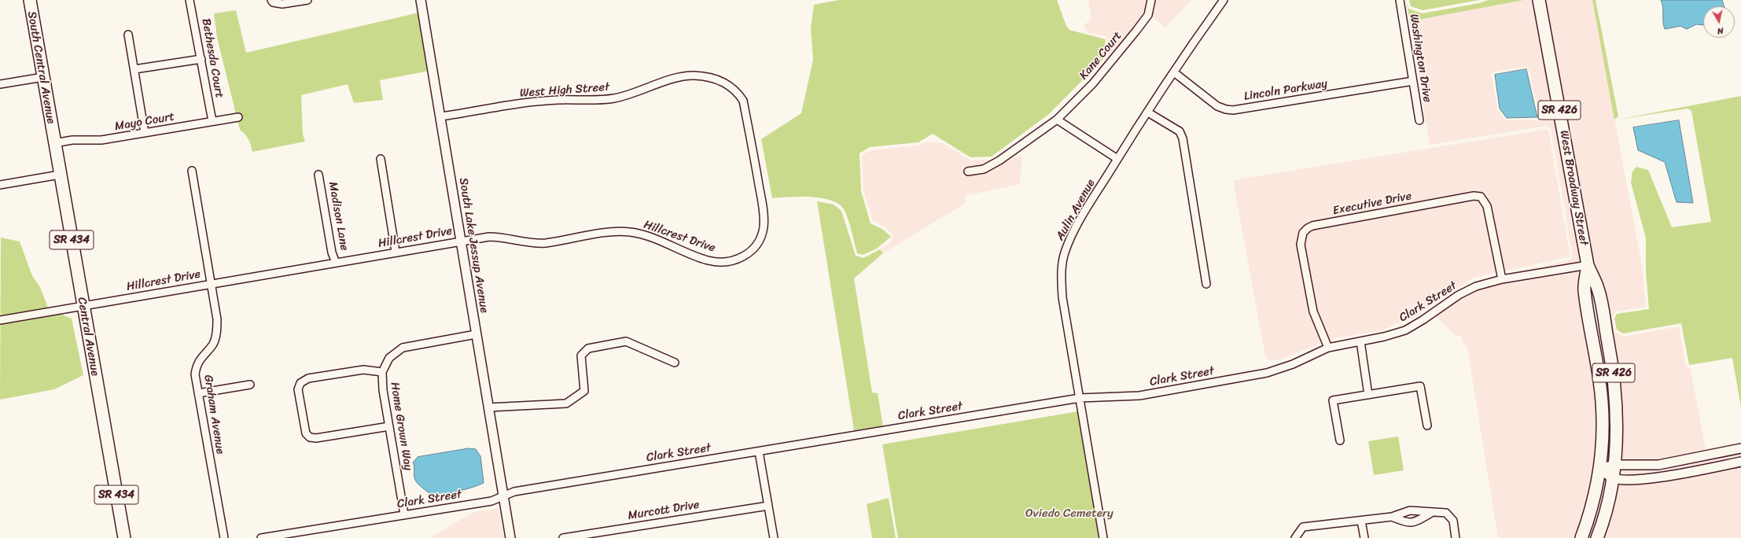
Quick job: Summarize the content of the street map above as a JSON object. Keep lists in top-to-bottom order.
{
  "streets": {
    "main road": [
      "South Central Avenue",
      "SR 426",
      "West Broadway Street",
      "SR 434",
      "Central Avenue"
    ],
    "street": [
      "Kane Court",
      "Bethesda Court",
      "Washington Drive",
      "West High Street",
      "Lincoln Parkway",
      "Mayo Court",
      "Executive Drive",
      "Aulin Avenue",
      "Madison Lane",
      "Hillcrest Drive",
      "South Lake Jessup Avenue",
      "Clark Street",
      "Graham Avenue",
      "Home Grown Way",
      "Murcott Drive"
    ]
  },
  "crossings": [
    ["Bethesda Court", "Mayo Court"],
    ["Washington Drive", "Lincoln Parkway"],
    ["South Central Avenue", "Mayo Court"],
    ["South Central Avenue", "Central Avenue"],
    ["West High Street", "Hillcrest Drive"],
    ["West High Street", "South Lake Jessup Avenue"],
    ["Lincoln Parkway", "Aulin Avenue"],
    ["Mayo Court", "Central Avenue"],
    ["West Broadway Street", "Clark Street"],
    ["Executive Drive", "Clark Street"],
    ["Aulin Avenue", "Clark Street"],
    ["Madison Lane", "Hillcrest Drive"],
    ["Hillcrest Drive", "South Lake Jessup Avenue"],
    ["Hillcrest Drive", "Central Avenue"],
    ["Hillcrest Drive", "Graham Avenue"],
    ["South Lake Jessup Avenue", "Clark Street"],
    ["South Lake Jessup Avenue", "Home Grown Way"],
    ["Clark Street", "Home Grown Way"]
  ],
  "parks": ["Oviedo Cemetery"],
  "north": "bottom"
}
